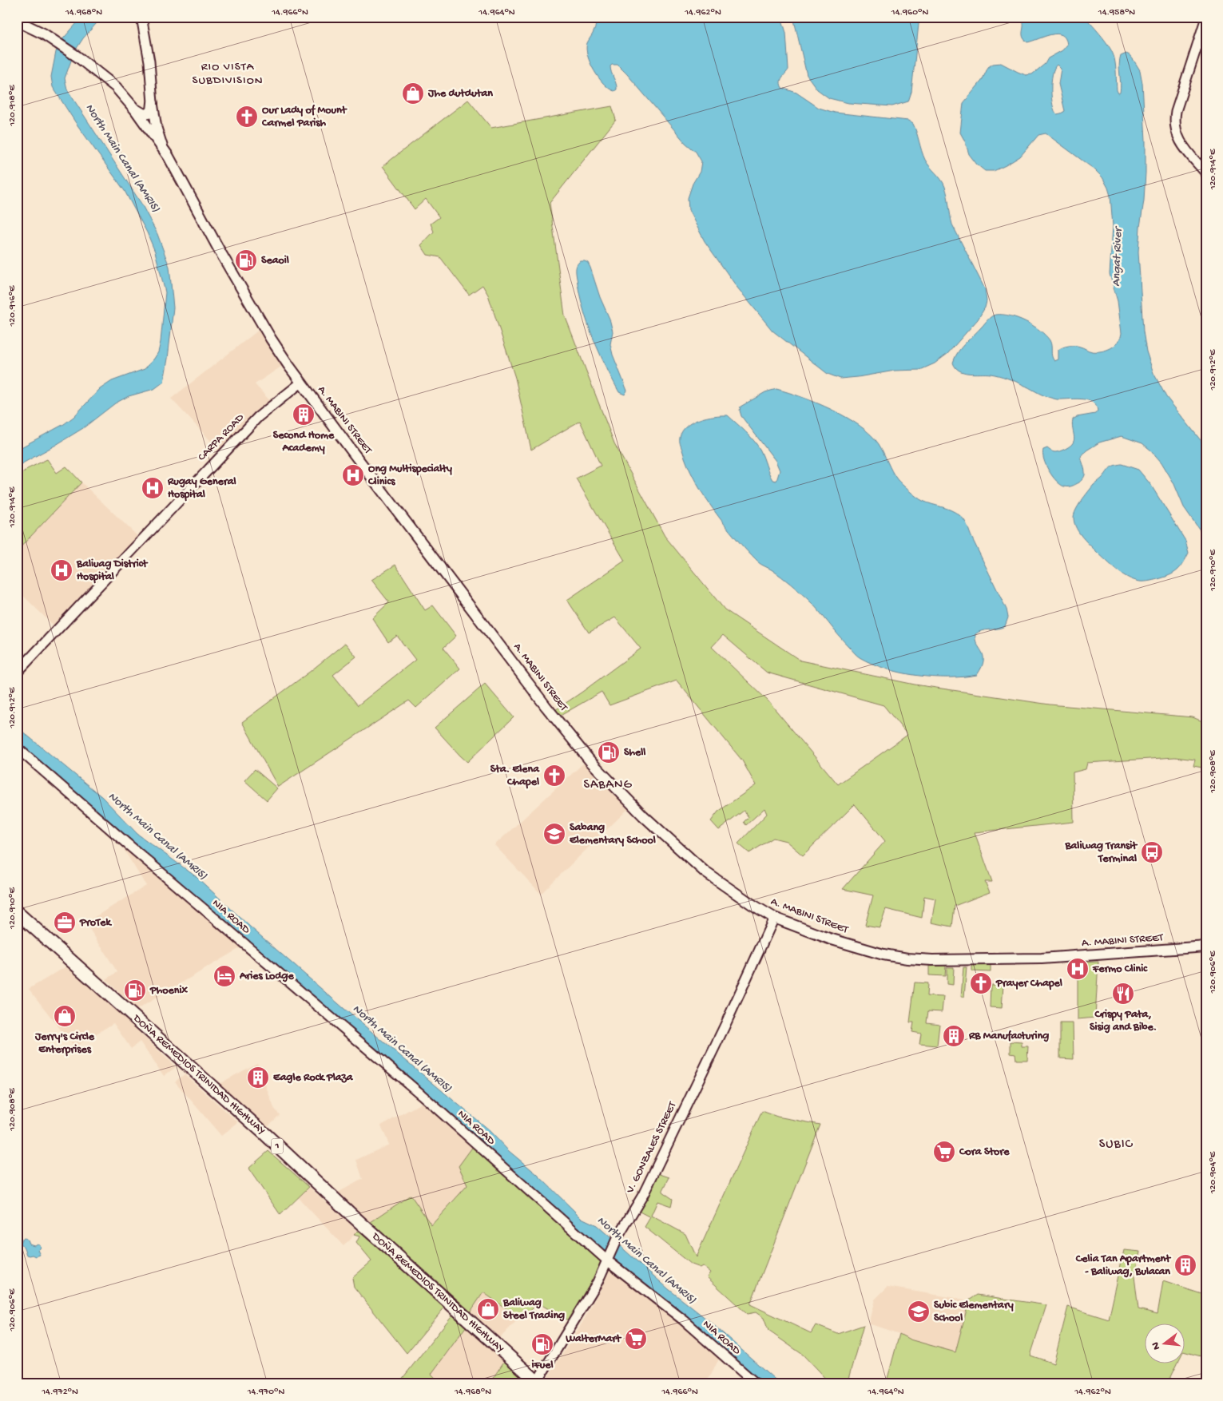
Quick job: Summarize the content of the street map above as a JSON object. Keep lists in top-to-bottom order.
{
  "streets": {
    "highway": ["DOÑA REMEDIOS TRINIDAD HIGHWAY", "1"],
    "main road": ["A. MABINI STREET"],
    "street": ["CARPA ROAD", "NIA ROAD", "V. GONZALES STREET"]
  },
  "crossings": [
    ["A. MABINI STREET", "CARPA ROAD"],
    ["A. MABINI STREET", "V. GONZALES STREET"],
    ["NIA ROAD", "V. GONZALES STREET"],
    ["DOÑA REMEDIOS TRINIDAD HIGHWAY", "V. GONZALES STREET"]
  ],
  "districts": ["RIO VISTA SUBDIVISION", "SABANG", "SUBIC"],
  "water": ["North Main Canal (AMRIS)", "Angat River"],
  "places": {
    "shop": ["Jhe dutdutan", "Jerry's Circle Enterprises", "Baliwag Steel Trading"],
    "church": ["Our Lady of Mount Carmel Parish", "Sta. Elena Chapel", "Prayer Chapel"],
    "fuel station": [
      "Seaoil",
      "Shell",
      "Phoenix",
      "iFuel"
    ],
    "building": [
      "Second Home Academy",
      "RB Manufacturing",
      "Eagle Rock Plaza",
      "Celia Tan Apartment - Baliwag, Bulacan"
    ],
    "hospital": [
      "Ong Multispecialty Clinics",
      "Rugay General Hospital",
      "Baliuag District Hospital",
      "Fermo Clinic"
    ],
    "school or university": ["Sabang Elementary School", "Subic Elementary School"],
    "bus stop": ["Baliwag Transit Terminal"],
    "office": ["ProTek"],
    "hotel": ["Aries Lodge"],
    "restaurant": ["Crispy Pata, Sisig and Bibe."],
    "supermarket": ["Cora Store", "WalterMart"]
  },
  "north": "left",
  "coordinates": [
    "14.968°N",
    "14.966°N",
    "14.964°N",
    "14.962°N",
    "14.960°N",
    "14.958°N",
    "120.918°E",
    "120.914°E",
    "120.916°E",
    "120.912°E",
    "120.910°E",
    "120.908°E",
    "120.906°E",
    "120.904°E",
    "14.972°N",
    "14.970°N"
  ]
}
